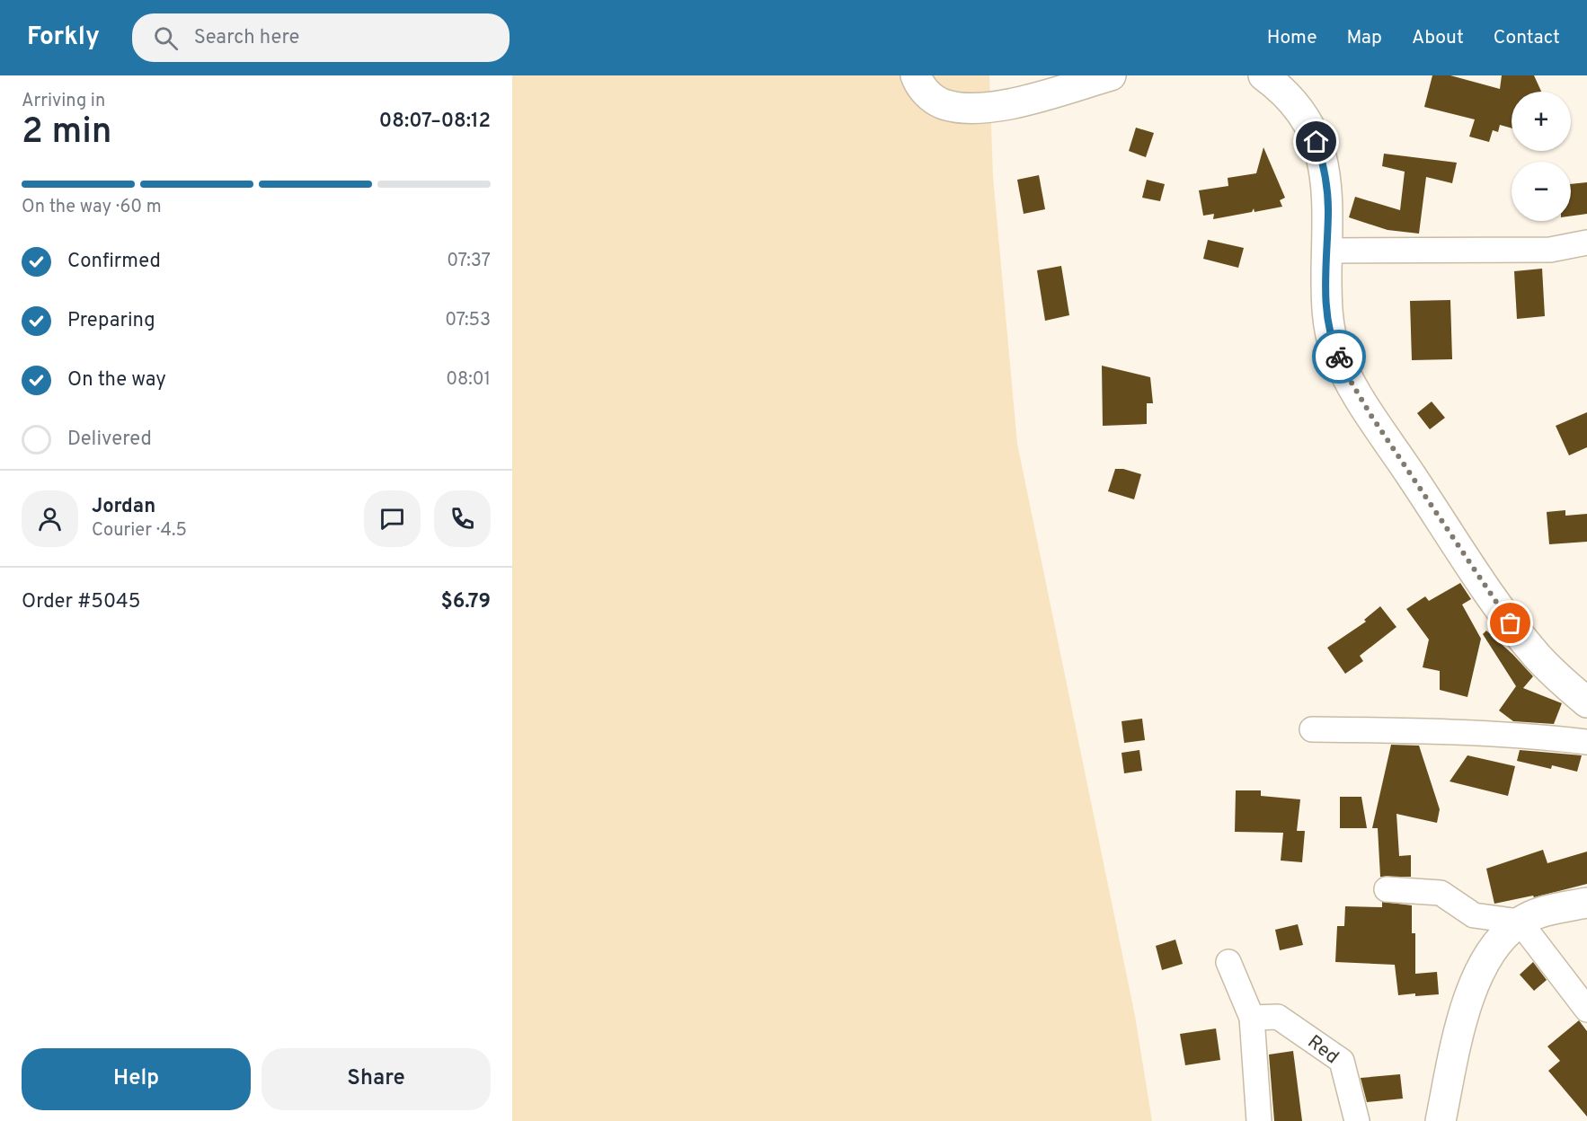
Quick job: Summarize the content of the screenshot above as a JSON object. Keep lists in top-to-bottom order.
{
  "streets": {
    "street": ["Red"]
  },
  "page": {
    "header": "Forkly",
    "search": "Search here",
    "nav": [
      "Home",
      "Map",
      "About",
      "Contact"
    ],
    "heading": ["2 min", "Arriving in", "08:07–08:12"],
    "panel": [
      "Jordan",
      "Courier · 4.5",
      "Order #5045",
      "$6.79"
    ],
    "map_buttons": ["+", "−"],
    "bar": "On the way · 60 m",
    "list": [
      ["Confirmed", "07:37"],
      ["Preparing", "07:53"],
      ["On the way", "08:01"],
      "Delivered"
    ],
    "buttons": ["Help", "Share"]
  }
}
